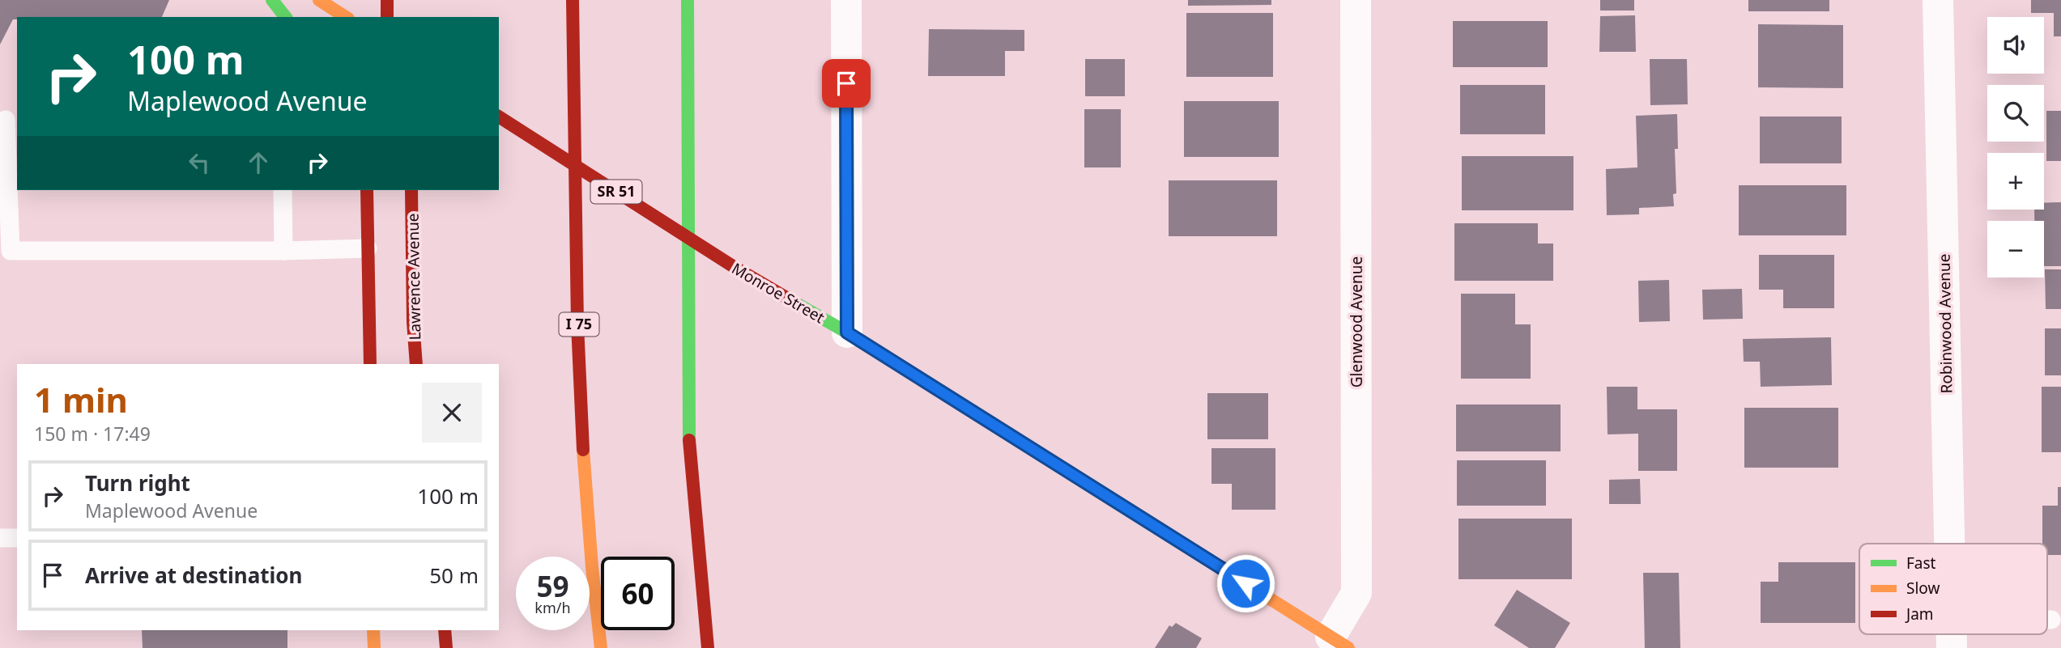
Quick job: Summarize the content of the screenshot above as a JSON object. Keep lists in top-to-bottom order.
{
  "streets": {
    "main road": [
      "SR 51",
      "Lawrence Avenue",
      "Monroe Street",
      "I 75"
    ],
    "street": ["Glenwood Avenue", "Robinwood Avenue"]
  },
  "crossings": [
    ["Monroe Street", "Glenwood Avenue"]
  ],
  "legend": ["Fast", "Slow", "Jam"],
  "page": {
    "map_buttons": ["+", "−"],
    "turn": ["100 m", "Maplewood Avenue"],
    "heading": ["1 min", "150 m · 17:49"],
    "list": [
      {
        "name": "Turn right",
        "note": "Maplewood Avenue",
        "value": "100 m"
      },
      {
        "name": "Arrive at destination",
        "value": "50 m"
      }
    ],
    "speed": "59 km/h",
    "limit": "60"
  }
}
